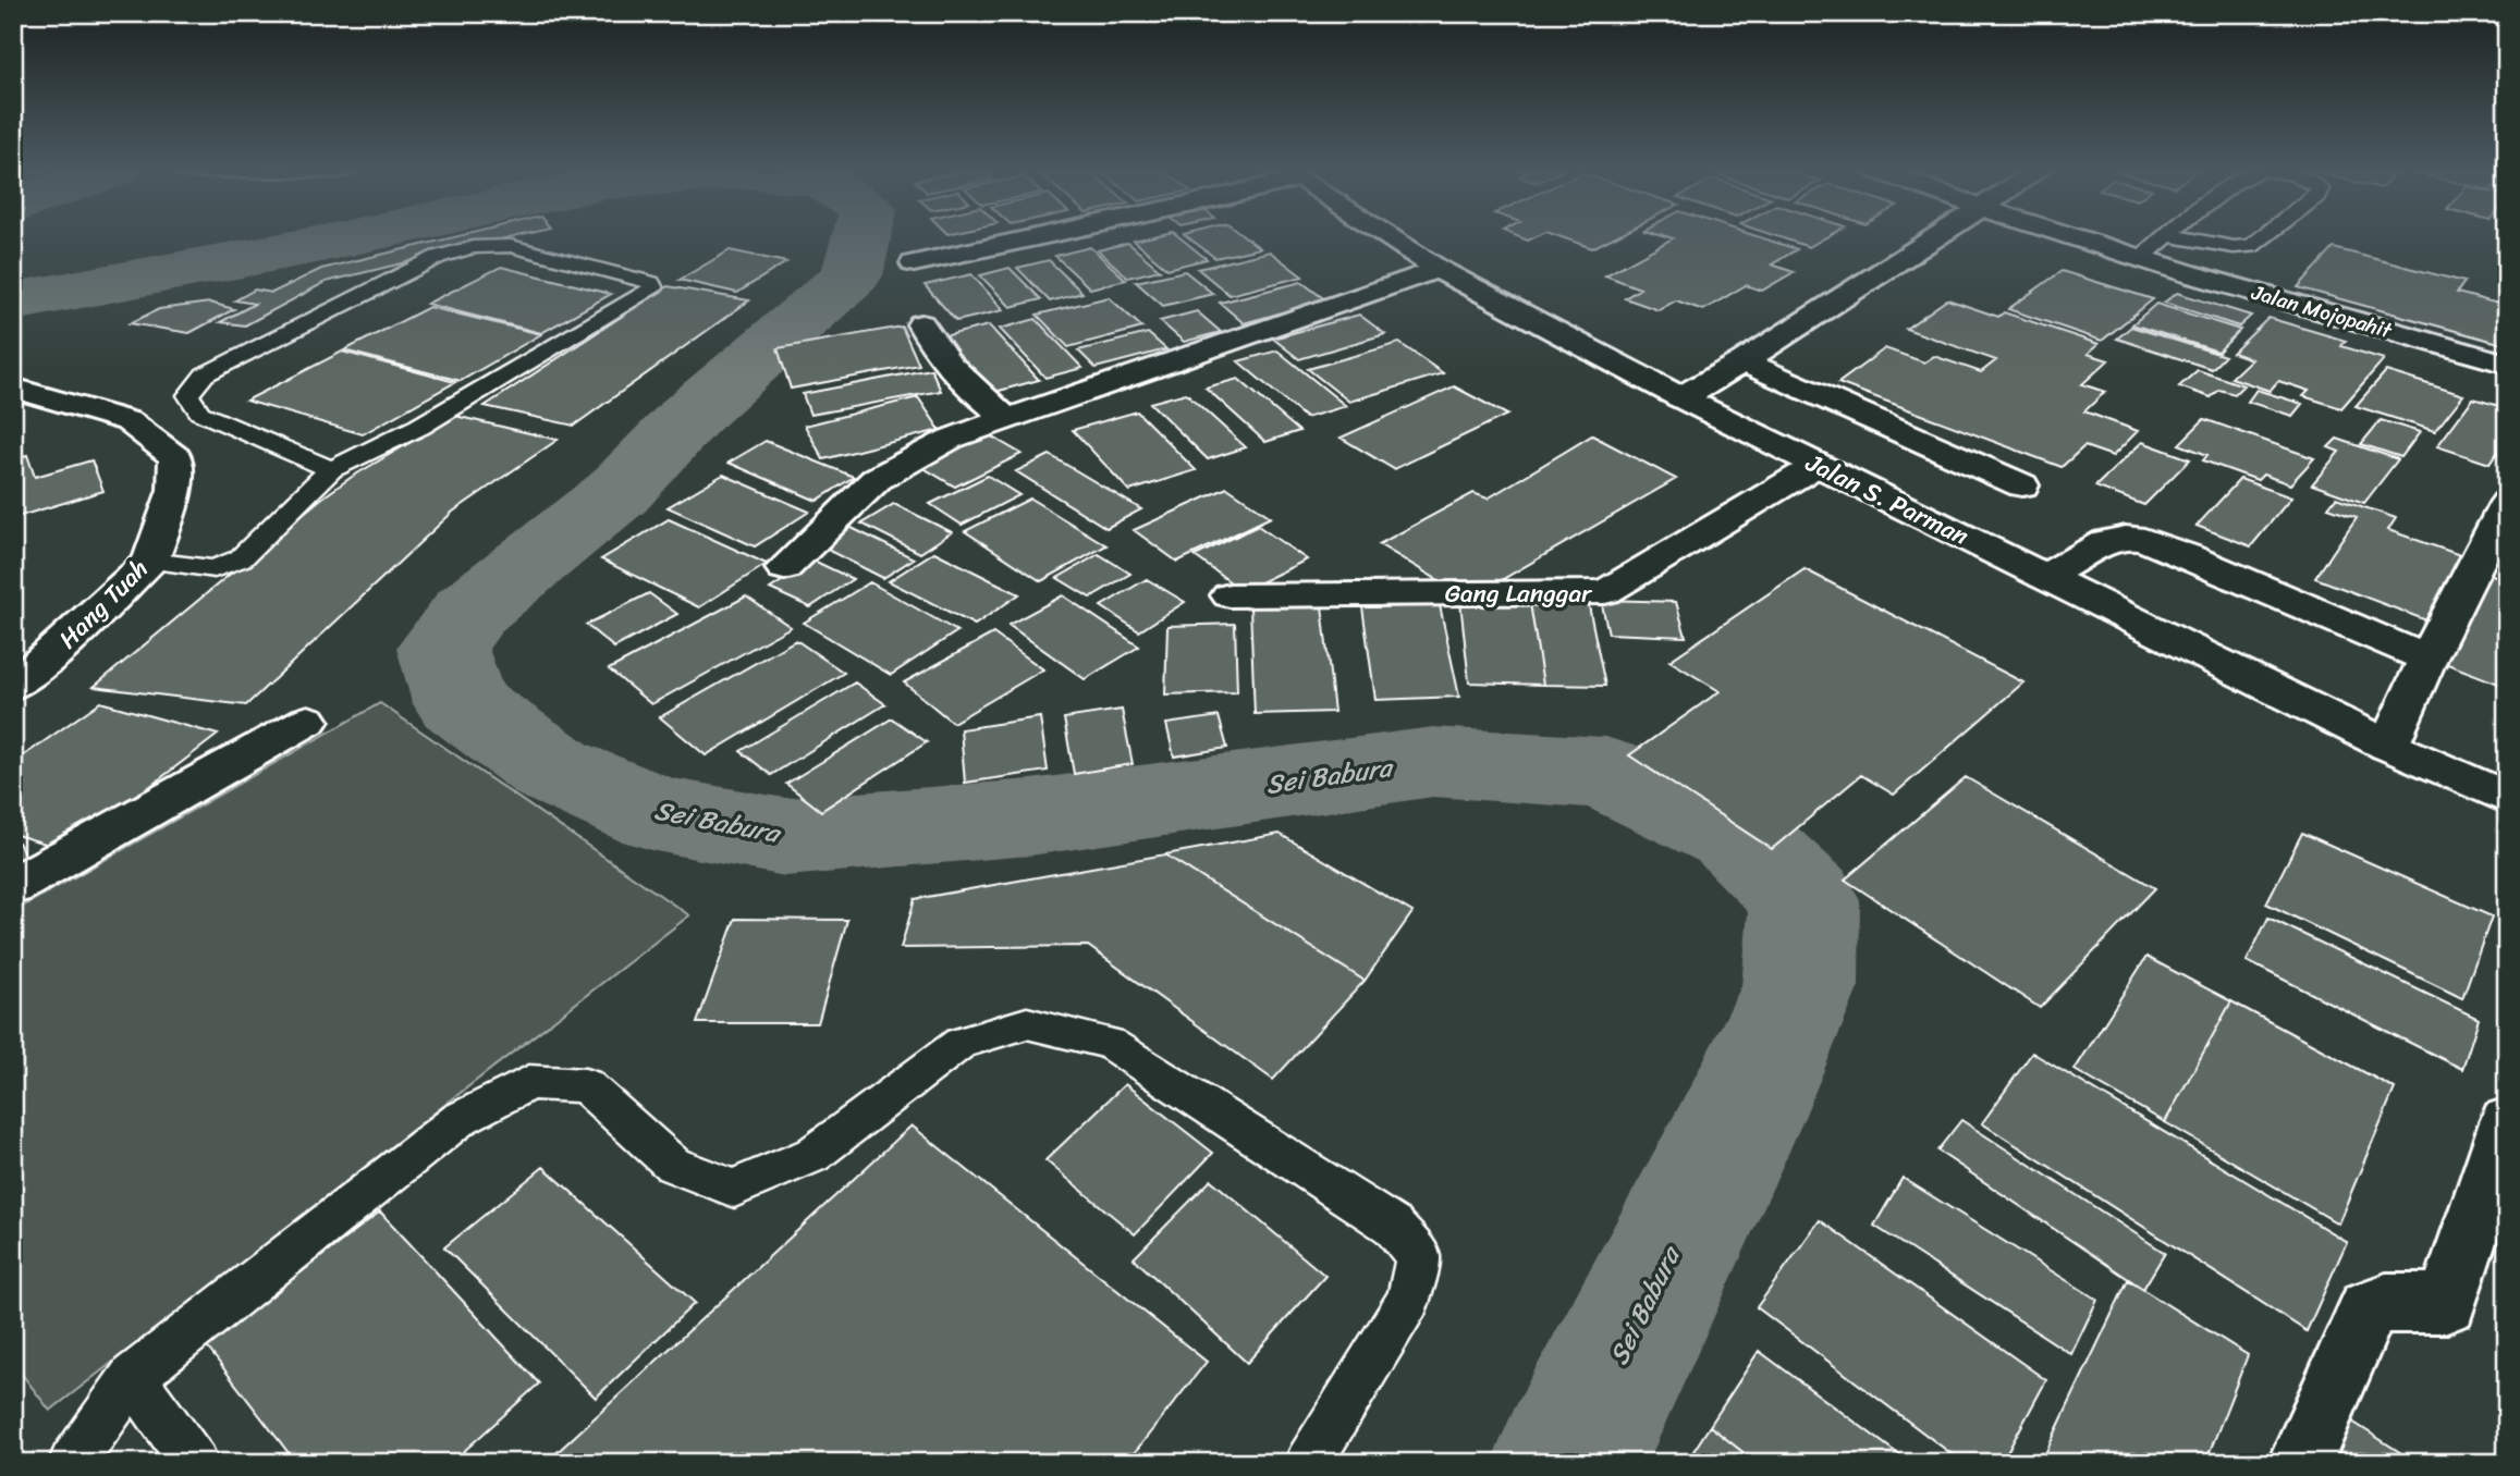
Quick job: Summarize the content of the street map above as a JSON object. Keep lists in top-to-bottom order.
{
  "streets": {
    "street": [
      "Jalan Mojopahit",
      "Jalan S. Parman",
      "Gang Langgar",
      "Hang Tuah"
    ]
  },
  "crossings": [
    ["Jalan S. Parman", "Gang Langgar"]
  ],
  "water": ["Sei Babura"]
}
